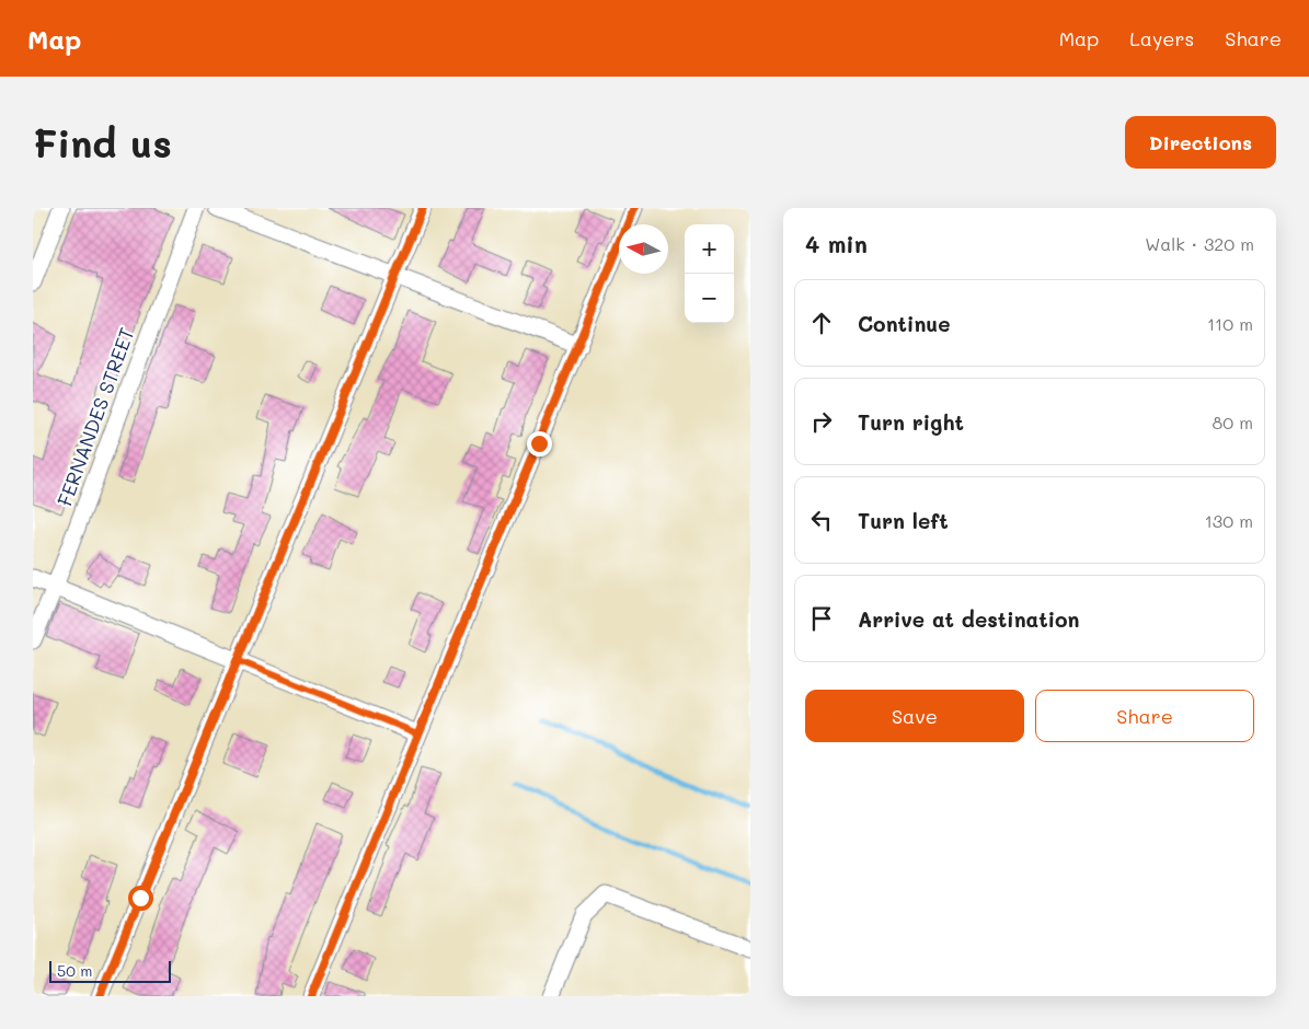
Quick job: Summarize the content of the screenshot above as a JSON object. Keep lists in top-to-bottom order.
{
  "streets": {
    "street": ["FERNANDES STREET"]
  },
  "scale_bar": "50 m",
  "north": "left",
  "page": {
    "header": "Map",
    "nav": ["Map", "Layers", "Share"],
    "buttons": [
      "Directions",
      ["Save", "Share"]
    ],
    "title": "Find us",
    "heading": ["4 min", "Walk · 320 m"],
    "map_buttons": ["+", "−"],
    "list": [
      ["Continue", "110 m"],
      ["Turn right", "80 m"],
      ["Turn left", "130 m"],
      "Arrive at destination"
    ],
    "scale": "50 m"
  }
}
